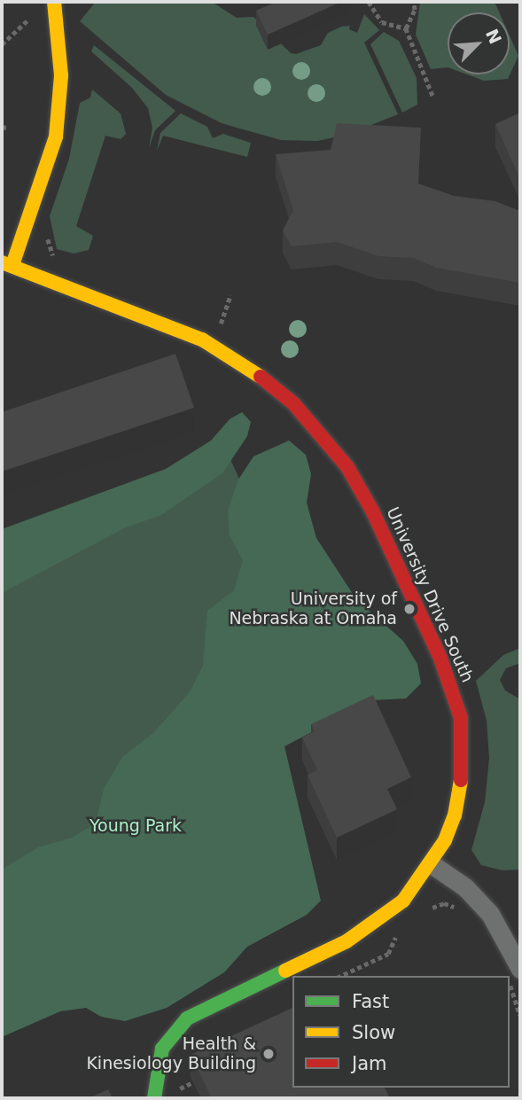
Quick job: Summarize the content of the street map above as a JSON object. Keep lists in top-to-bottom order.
{
  "streets": {
    "street": ["University Drive South"]
  },
  "parks": ["Young Park"],
  "places": ["University of Nebraska at Omaha", "Health & Kinesiology Building"],
  "legend": ["Fast", "Slow", "Jam"],
  "north": "top right"
}
